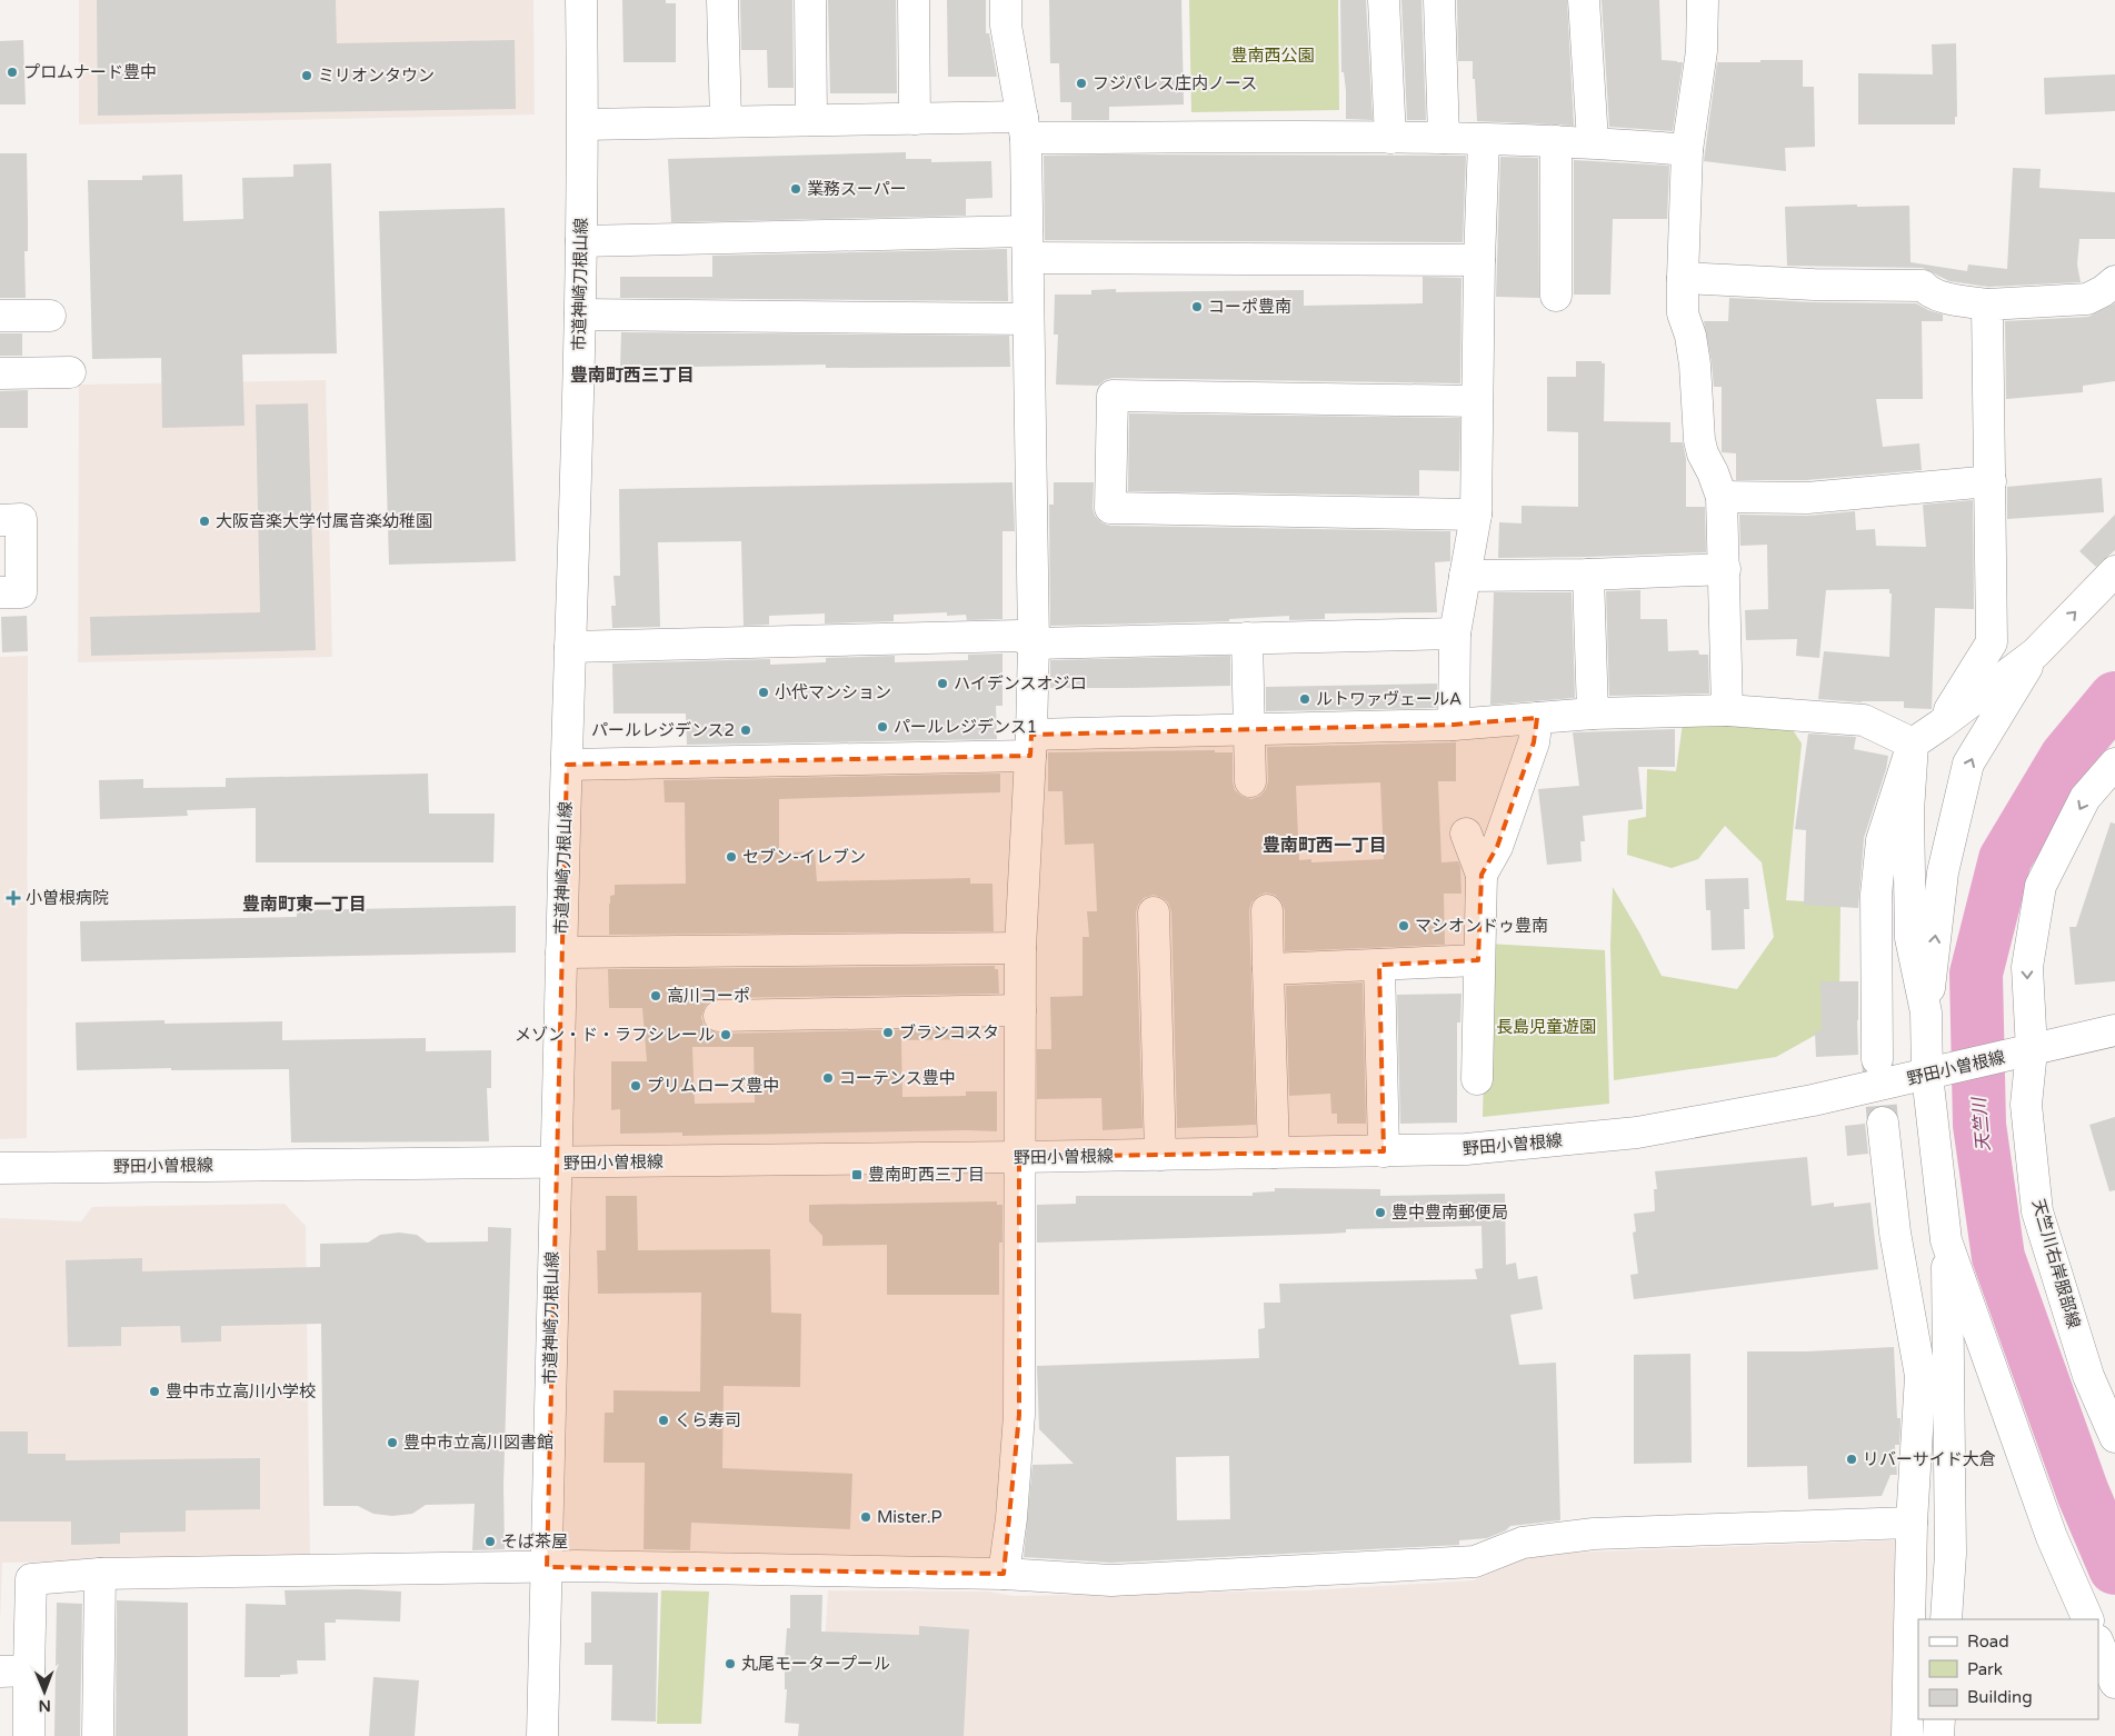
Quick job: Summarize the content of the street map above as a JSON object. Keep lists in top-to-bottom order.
{
  "streets": {
    "street": ["市道神崎刀根山線", "野田小曽根線", "天竺川右岸服部線"]
  },
  "crossings": [
    ["市道神崎刀根山線", "野田小曽根線"],
    ["野田小曽根線", "天竺川右岸服部線"]
  ],
  "districts": ["豊南町西三丁目", "豊南町西一丁目", "豊南町東一丁目"],
  "water": ["天竺川"],
  "parks": ["豊南西公園", "長島児童遊園"],
  "places": {
    "other": [
      "プロムナード豊中",
      "ミリオンタウン",
      "フジパレス庄内ノース",
      "業務スーパー",
      "コーポ豊南",
      "大阪音楽大学付属音楽幼稚園",
      "ハイデンスオジロ",
      "小代マンション",
      "ルトワァヴェールA",
      "パールレジデンス1",
      "パールレジデンス2",
      "セブン-イレブン",
      "マシオンドゥ豊南",
      "高川コーポ",
      "ブランコスタ",
      "メゾン・ド・ラフシレール",
      "コーテンス豊中",
      "プリムローズ豊中",
      "豊中豊南郵便局",
      "豊中市立高川小学校",
      "くら寿司",
      "豊中市立高川図書館",
      "リバーサイド大倉",
      "Mister.P",
      "そば茶屋",
      "丸尾モータープール"
    ],
    "health": ["小曽根病院"],
    "transit": ["豊南町西三丁目"]
  },
  "legend": ["Road", "Park", "Building"],
  "north": "bottom"
}
